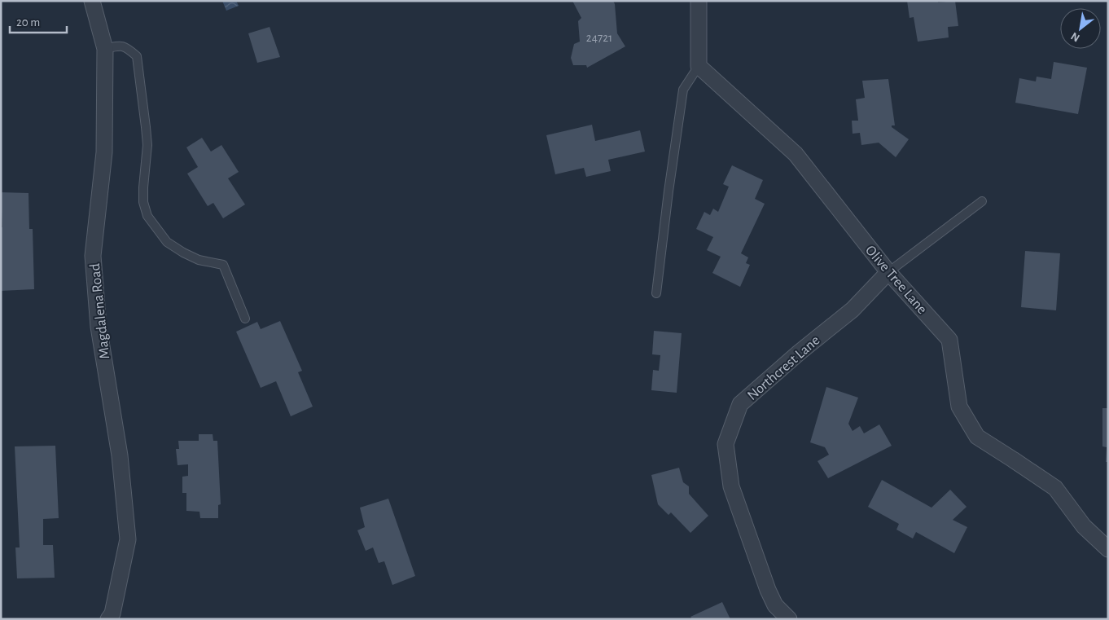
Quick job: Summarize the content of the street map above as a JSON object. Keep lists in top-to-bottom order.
{
  "streets": {
    "street": ["Olive Tree Lane", "Magdalena Road", "Northcrest Lane"]
  },
  "crossings": [
    ["Olive Tree Lane", "Northcrest Lane"]
  ],
  "house_numbers": ["24721"],
  "scale_bar": "20 m",
  "north": "bottom left"
}
